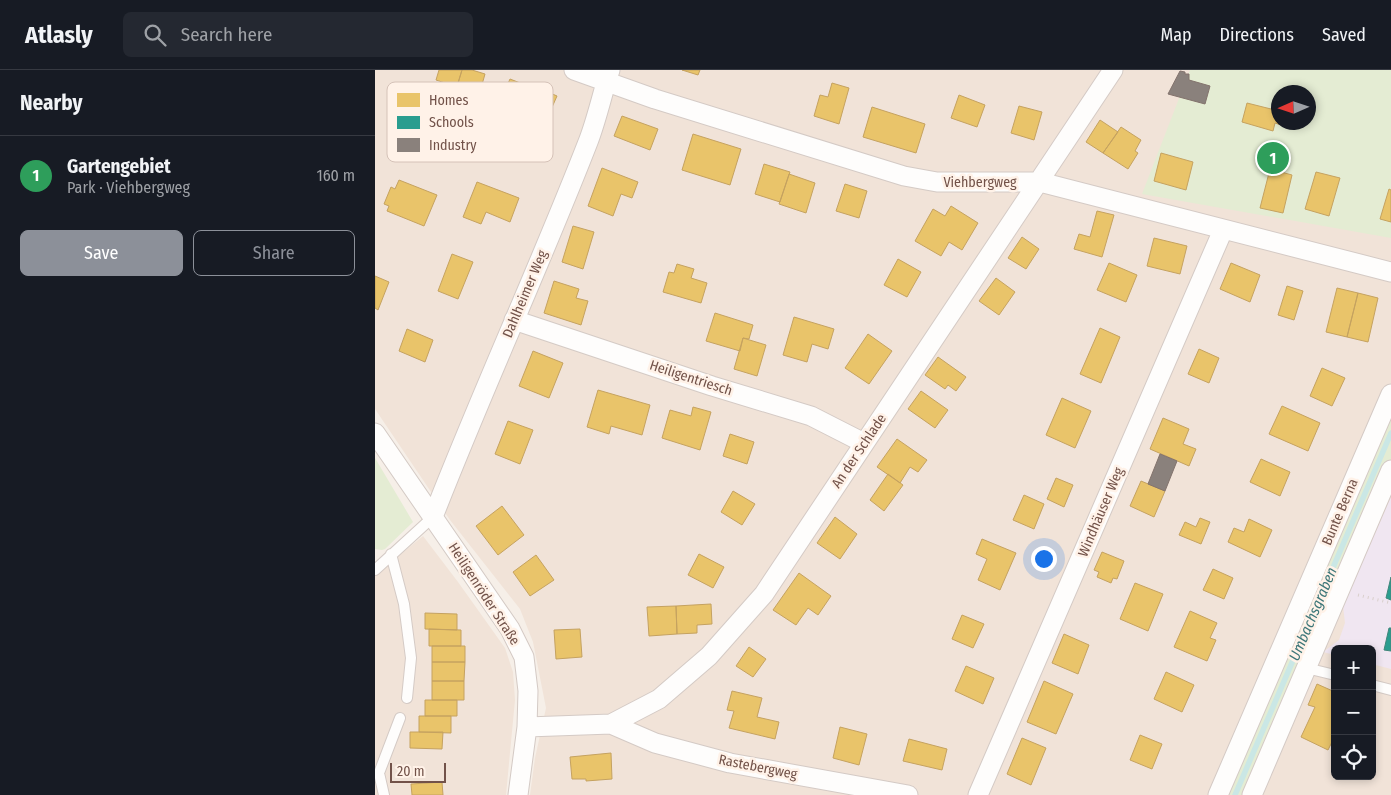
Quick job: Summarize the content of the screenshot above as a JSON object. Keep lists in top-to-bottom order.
{
  "streets": {
    "street": [
      "Viehbergweg",
      "Dahlheimer Weg",
      "Heiligentriesch",
      "An der Schlade",
      "Windhäuser Weg",
      "Bunte Berna",
      "Heiligenröder Straße",
      "Rastebergweg"
    ]
  },
  "crossings": [
    ["Viehbergweg", "Dahlheimer Weg"],
    ["Viehbergweg", "An der Schlade"],
    ["Viehbergweg", "Windhäuser Weg"],
    ["Dahlheimer Weg", "Heiligentriesch"],
    ["Dahlheimer Weg", "Heiligenröder Straße"],
    ["Heiligentriesch", "An der Schlade"],
    ["An der Schlade", "Heiligenröder Straße"],
    ["An der Schlade", "Rastebergweg"]
  ],
  "water": ["Umbachsgraben"],
  "legend": ["Homes", "Schools", "Industry"],
  "scale_bar": "20 m",
  "north": "left",
  "page": {
    "header": "Atlasly",
    "search": "Search here",
    "nav": ["Map", "Directions", "Saved"],
    "heading": "Nearby",
    "list": [
      {
        "mark": "1",
        "name": "Gartengebiet",
        "note": "Park · Viehbergweg",
        "value": "160 m"
      }
    ],
    "pins": "1",
    "buttons": ["Save", "Share"],
    "map_buttons": ["+", "−"],
    "scale": "20 m"
  }
}
